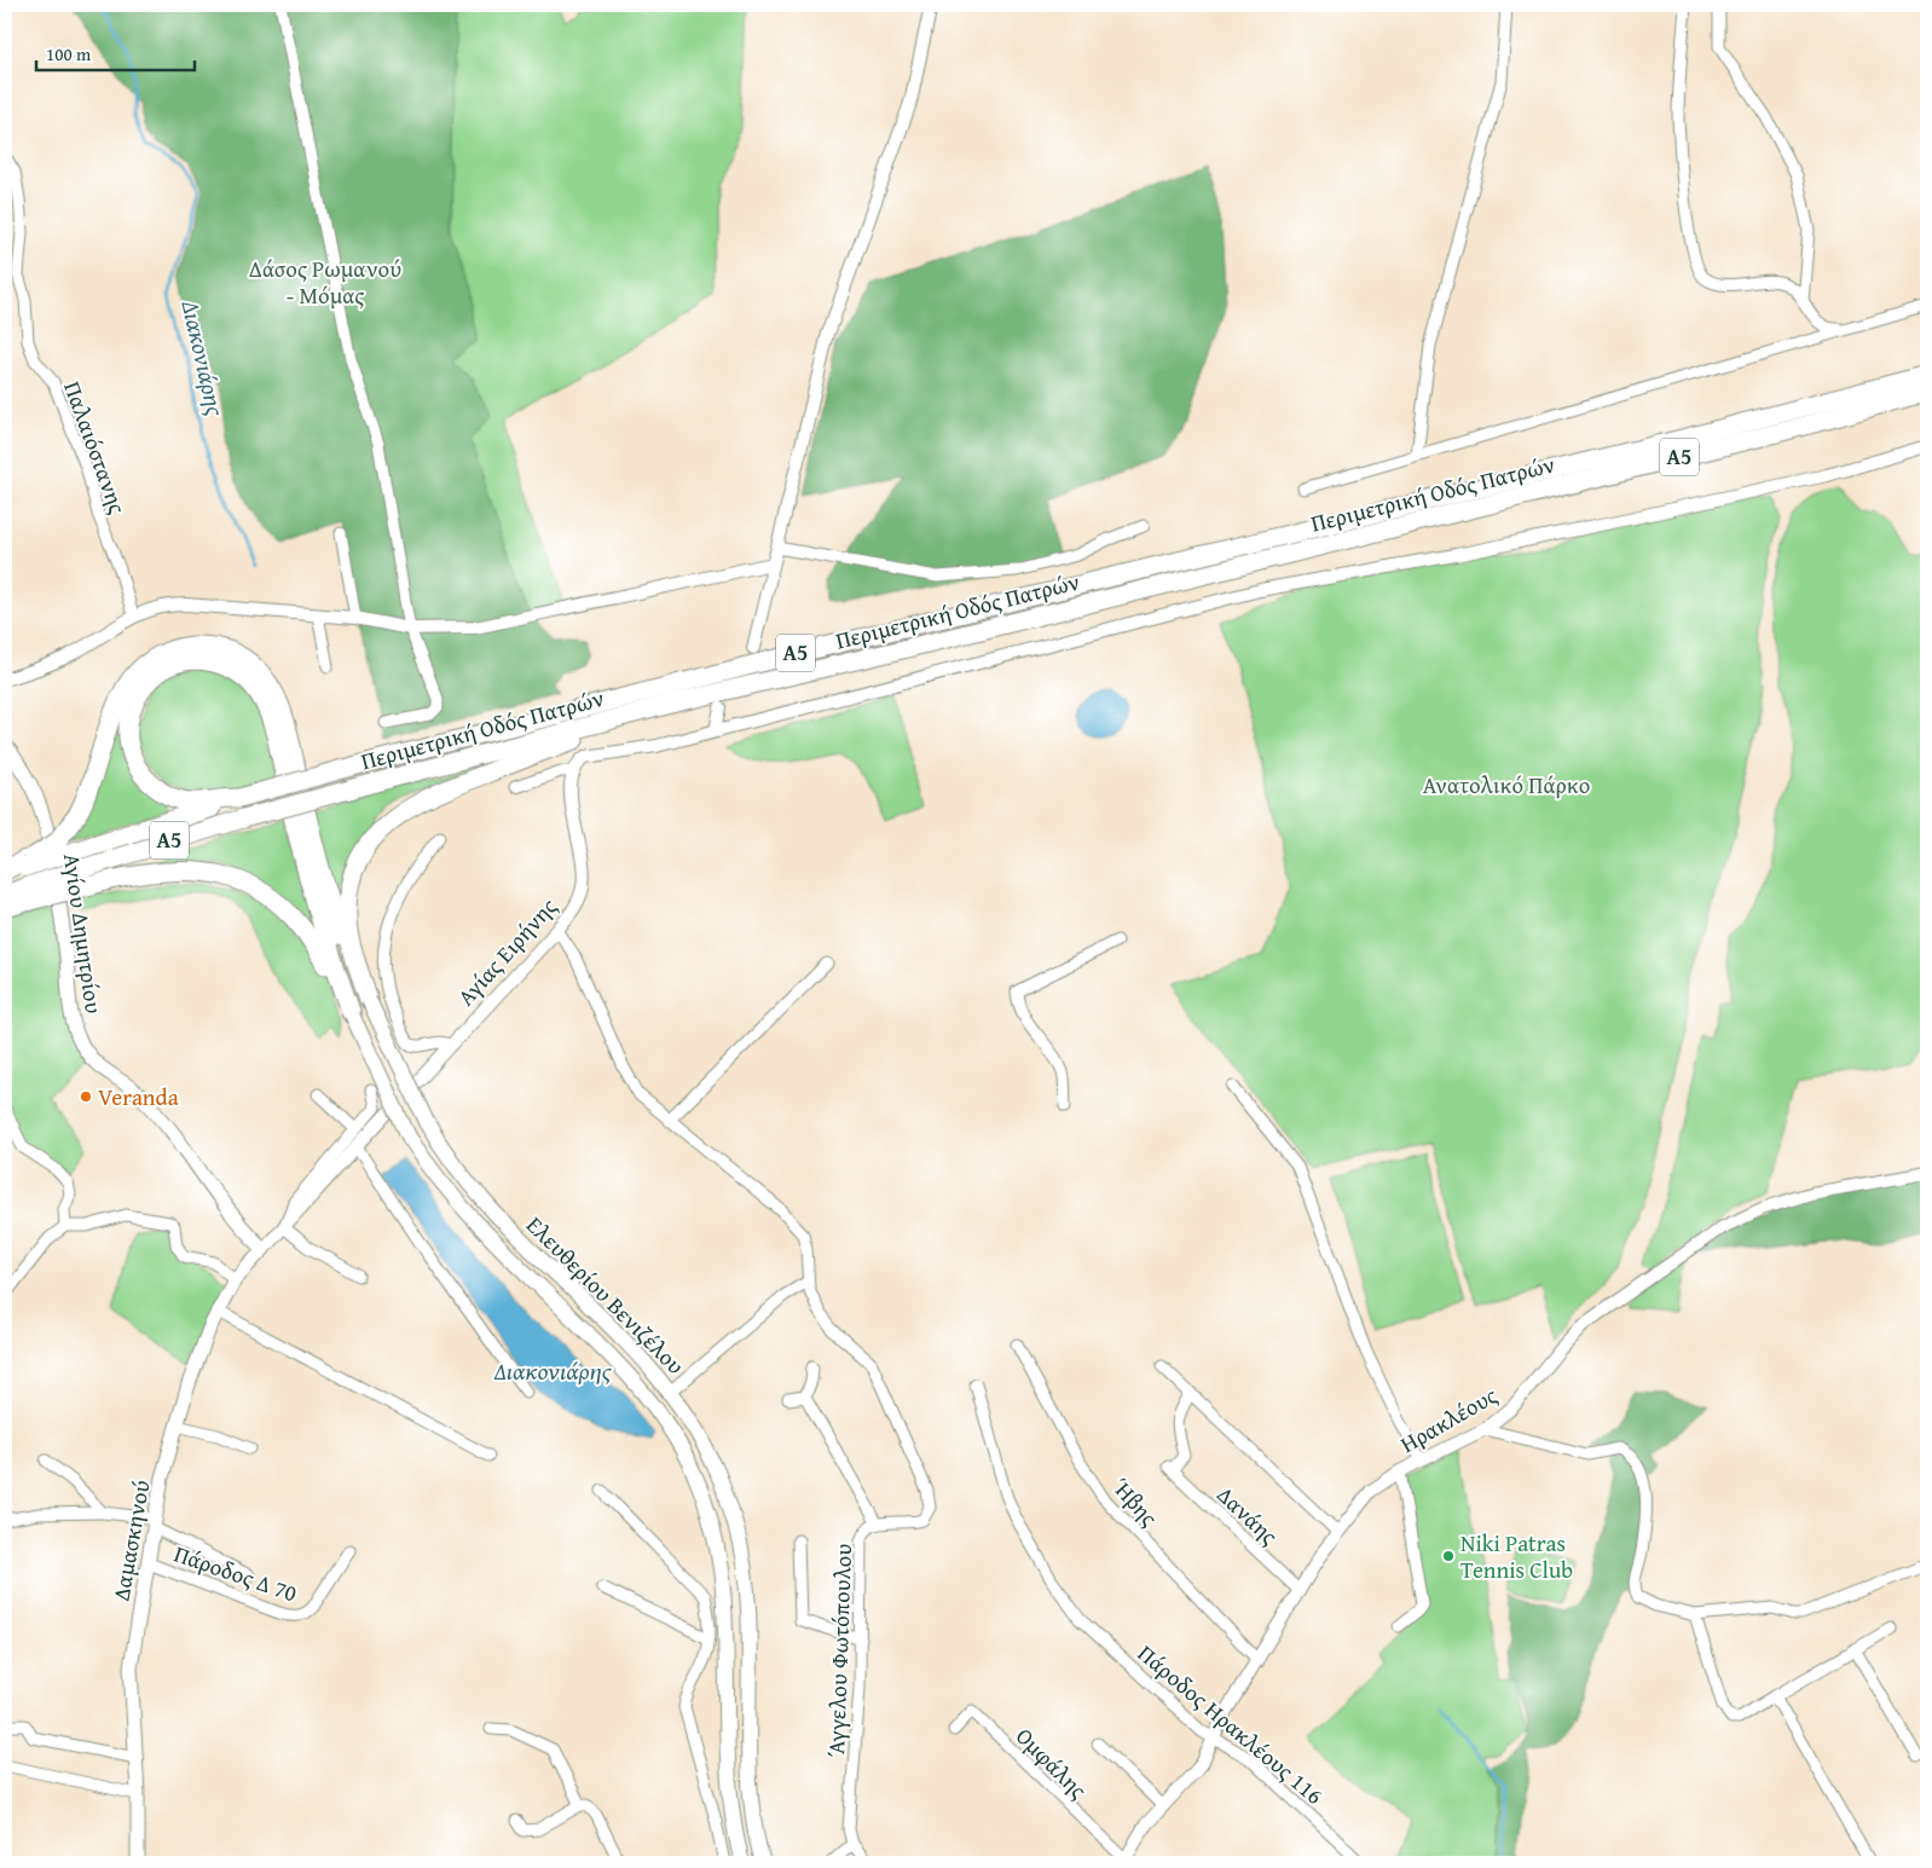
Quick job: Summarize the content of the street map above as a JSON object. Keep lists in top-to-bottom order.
{
  "streets": {
    "highway": ["Α5", "Περιμετρική Οδός Πατρών"],
    "main road": ["Αγίου Δημητρίου", "Ελευθερίου Βενιζέλου", "Δαμασκηνού"],
    "street": [
      "Παλαιόστανης",
      "Αγίας Ειρήνης",
      "Ηρακλέους",
      "Ήβης",
      "Δανάης",
      "Πάροδος Δ 70",
      "Άγγελου Φωτόπουλου",
      "Πάροδος Ηρακλέους 116",
      "Ομφάλης"
    ]
  },
  "crossings": [
    ["Αγίου Δημητρίου", "Δαμασκηνού"],
    ["Αγίας Ειρήνης", "Άγγελου Φωτόπουλου"],
    ["Ηρακλέους", "Ήβης"],
    ["Ηρακλέους", "Δανάης"],
    ["Ηρακλέους", "Πάροδος Ηρακλέους 116"],
    ["Ηρακλέους", "Ομφάλης"],
    ["Δαμασκηνού", "Πάροδος Δ 70"]
  ],
  "water": ["Διακονιάρης"],
  "parks": ["Δάσος Ρωμανού - Μόμας", "Ανατολικό Πάρκο"],
  "places": ["Veranda", "Niki Patras Tennis Club"],
  "scale_bar": "100 m"
}
